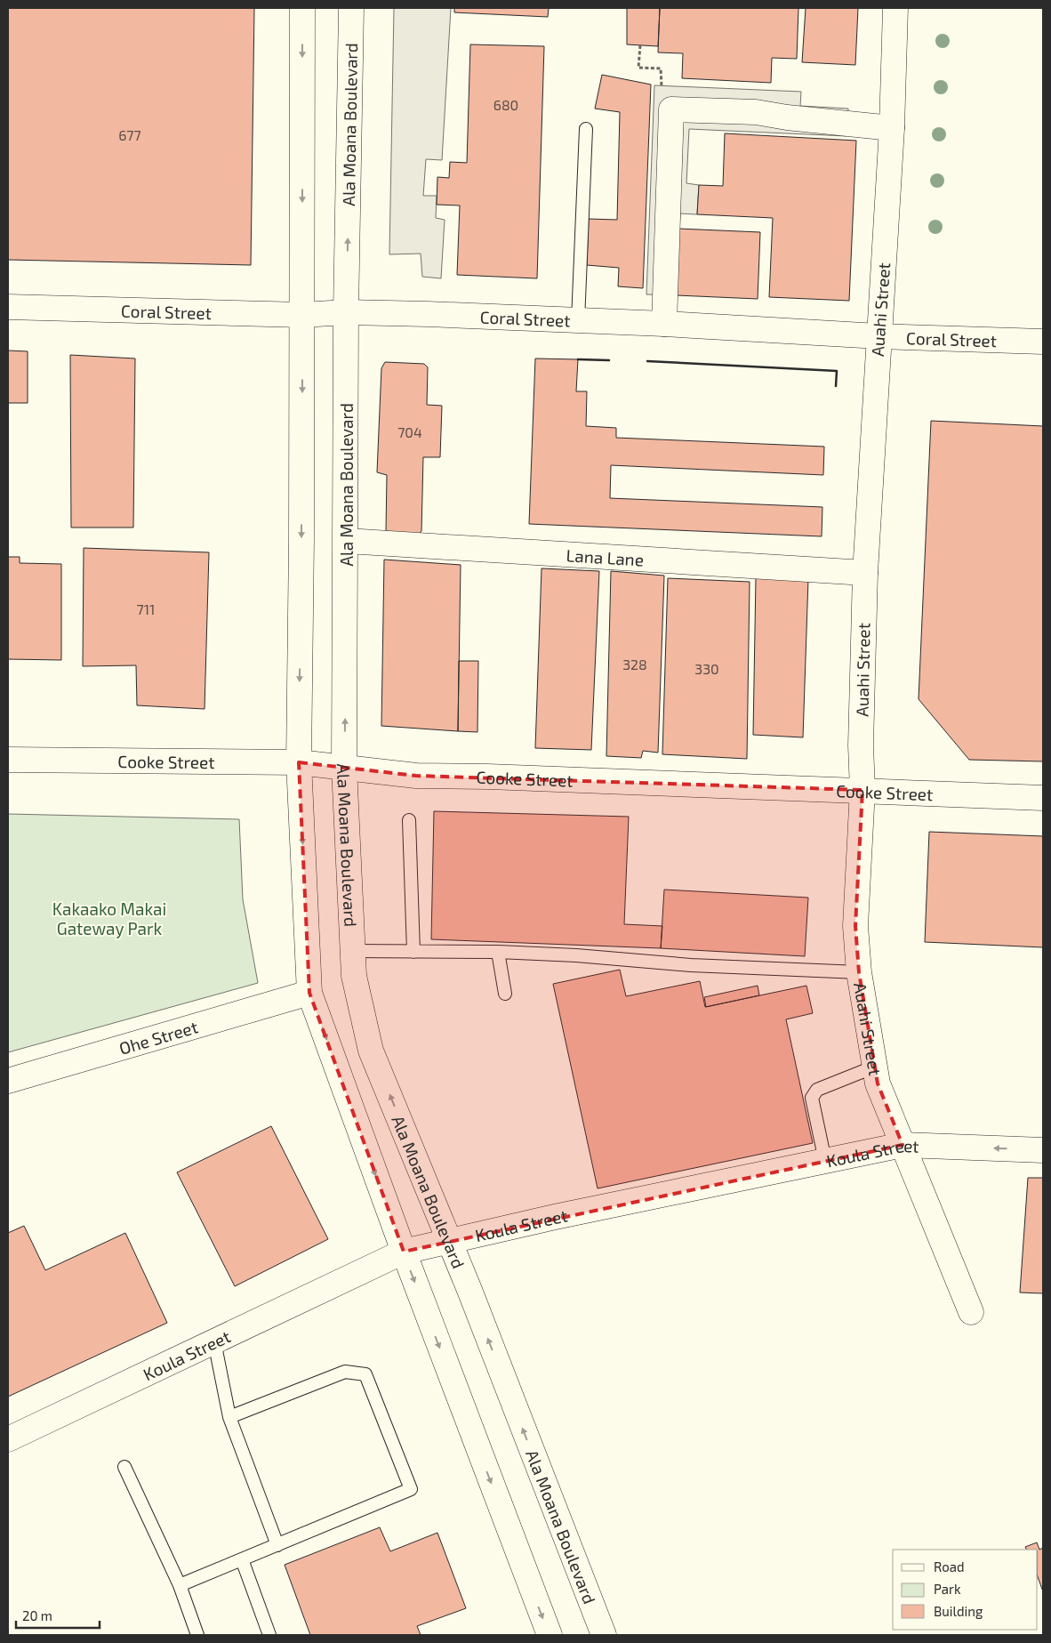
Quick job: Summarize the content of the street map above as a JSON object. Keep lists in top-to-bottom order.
{
  "streets": {
    "street": [
      "Ala Moana Boulevard",
      "Auahi Street",
      "Coral Street",
      "Lana Lane",
      "Cooke Street",
      "Ohe Street",
      "Koula Street"
    ]
  },
  "crossings": [
    ["Ala Moana Boulevard", "Coral Street"],
    ["Ala Moana Boulevard", "Lana Lane"],
    ["Ala Moana Boulevard", "Cooke Street"],
    ["Ala Moana Boulevard", "Koula Street"],
    ["Auahi Street", "Coral Street"],
    ["Auahi Street", "Lana Lane"],
    ["Auahi Street", "Cooke Street"],
    ["Auahi Street", "Koula Street"]
  ],
  "parks": ["Kakaako Makai Gateway Park"],
  "house_numbers": [
    "680",
    "677",
    "704",
    "711",
    "328",
    "330"
  ],
  "legend": ["Road", "Park", "Building"],
  "scale_bar": "20 m"
}
